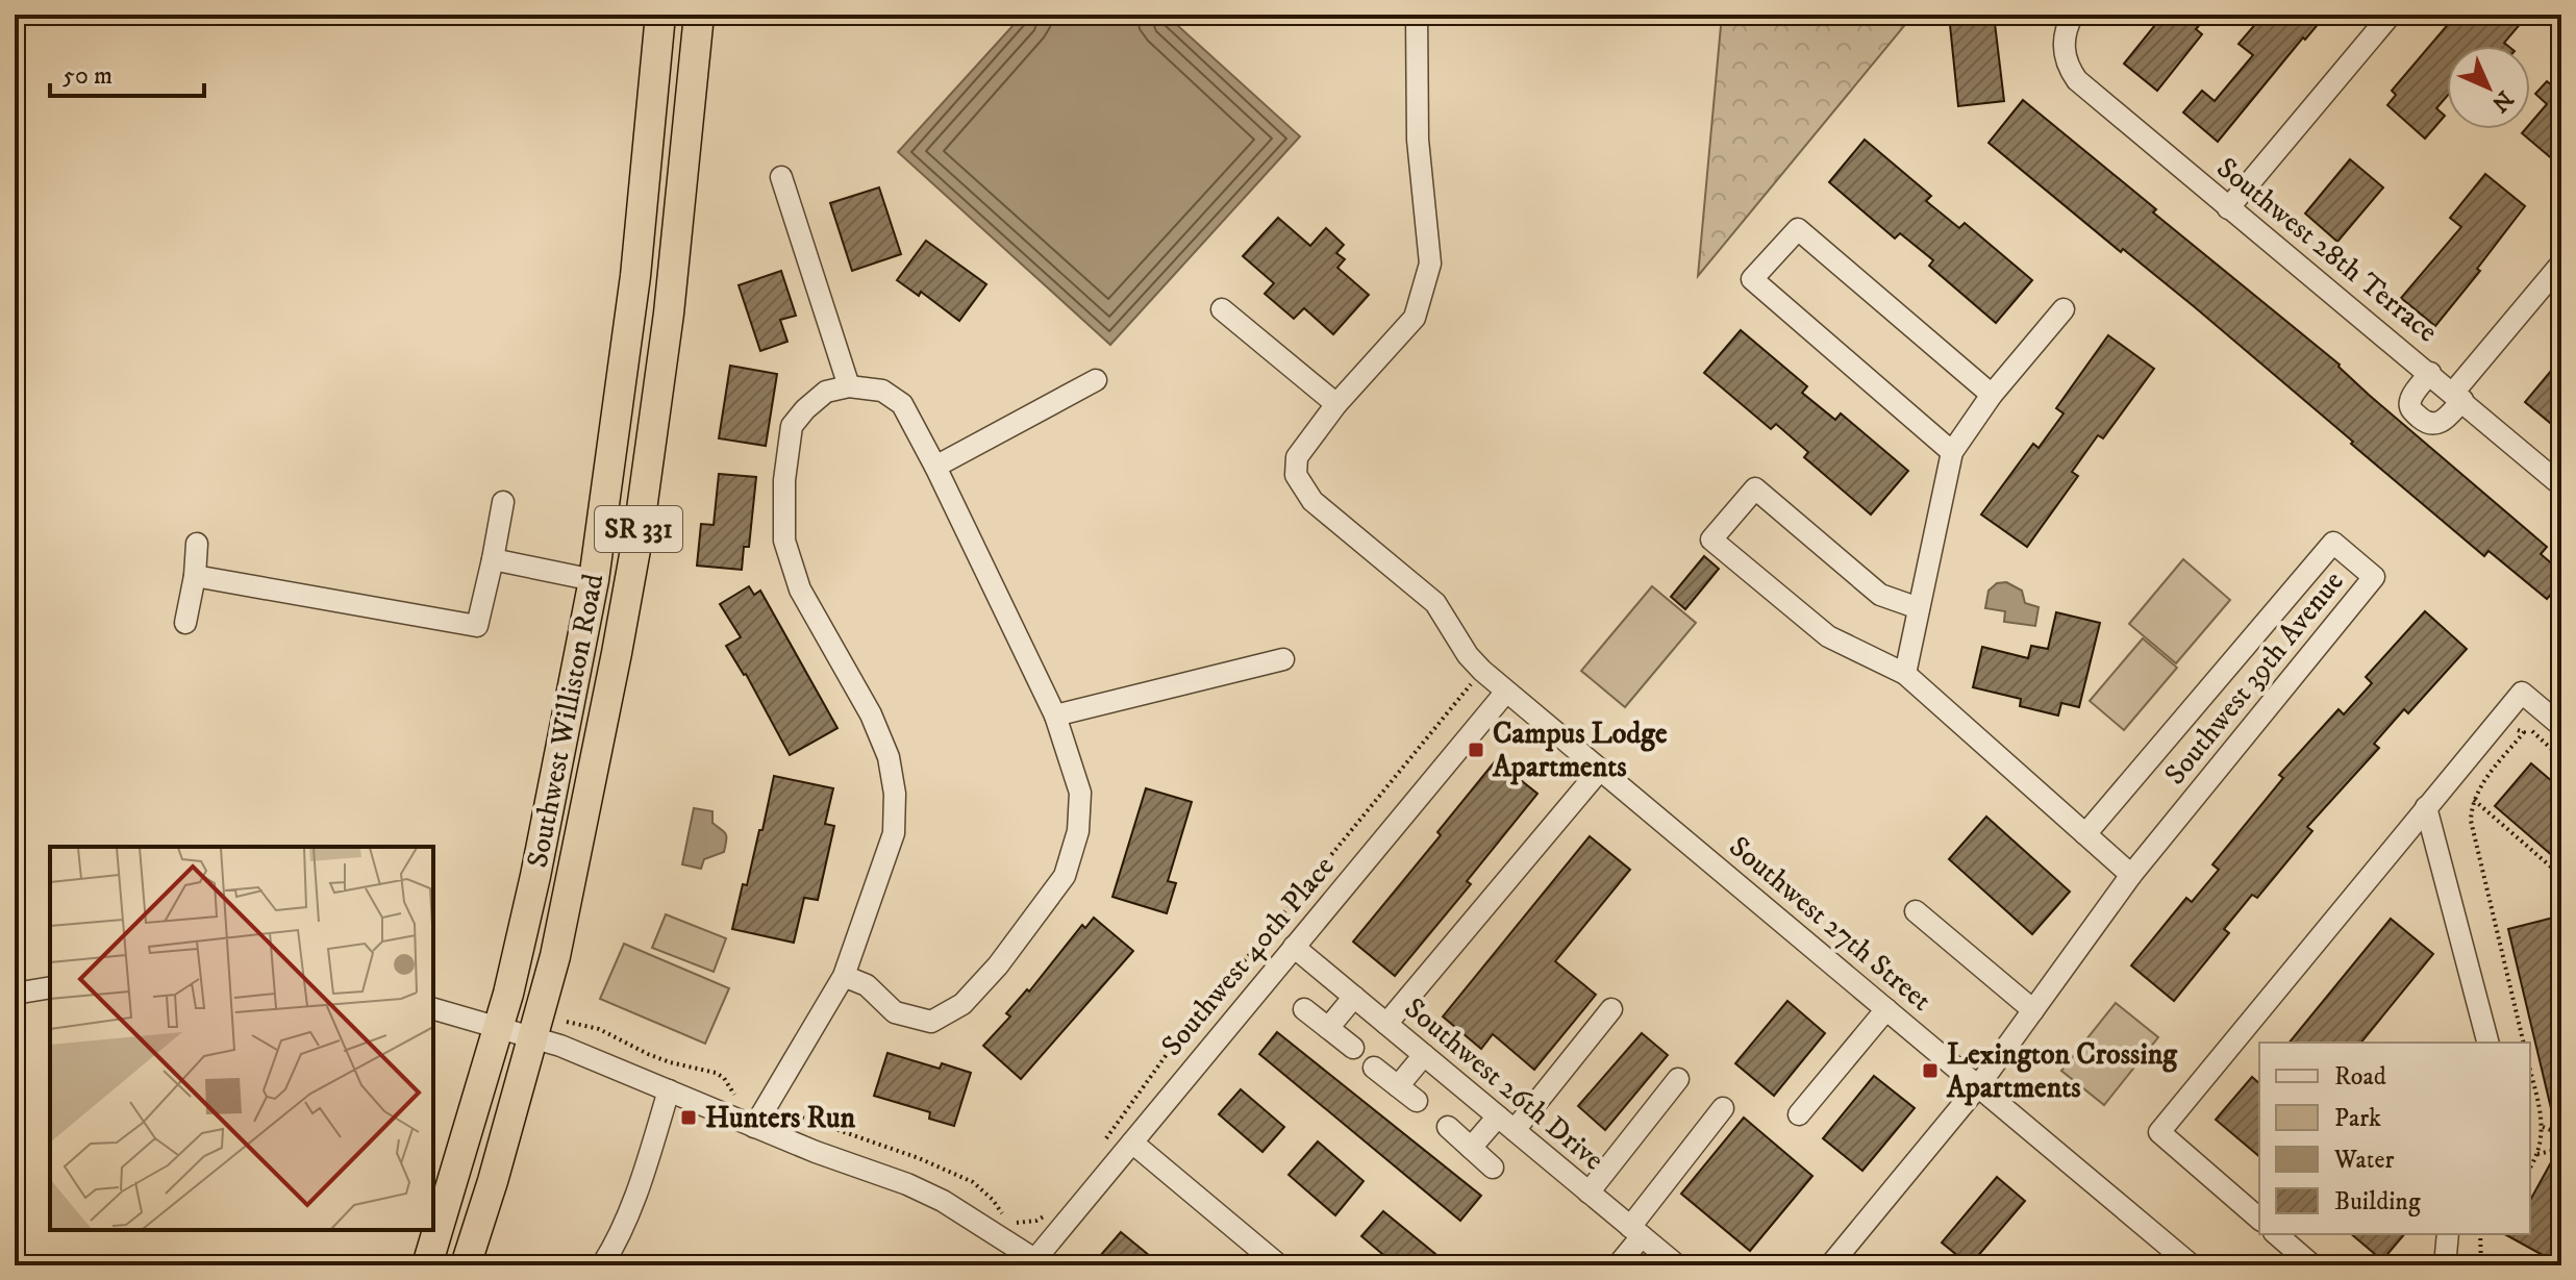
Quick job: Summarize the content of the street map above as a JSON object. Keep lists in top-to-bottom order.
{
  "streets": {
    "highway": ["SR 331", "Southwest Williston Road"],
    "street": [
      "Southwest 28th Terrace",
      "Southwest 39th Avenue",
      "Southwest 27th Street",
      "Southwest 40th Place",
      "Southwest 26th Drive"
    ]
  },
  "crossings": [
    ["Southwest 39th Avenue", "Southwest 27th Street"],
    ["Southwest 27th Street", "Southwest 40th Place"],
    ["Southwest 40th Place", "Southwest 26th Drive"]
  ],
  "places": {
    "transit": ["Campus Lodge Apartments", "Lexington Crossing Apartments", "Hunters Run"]
  },
  "legend": [
    "Road",
    "Park",
    "Water",
    "Building"
  ],
  "scale_bar": "50 m",
  "north": "bottom right"
}
